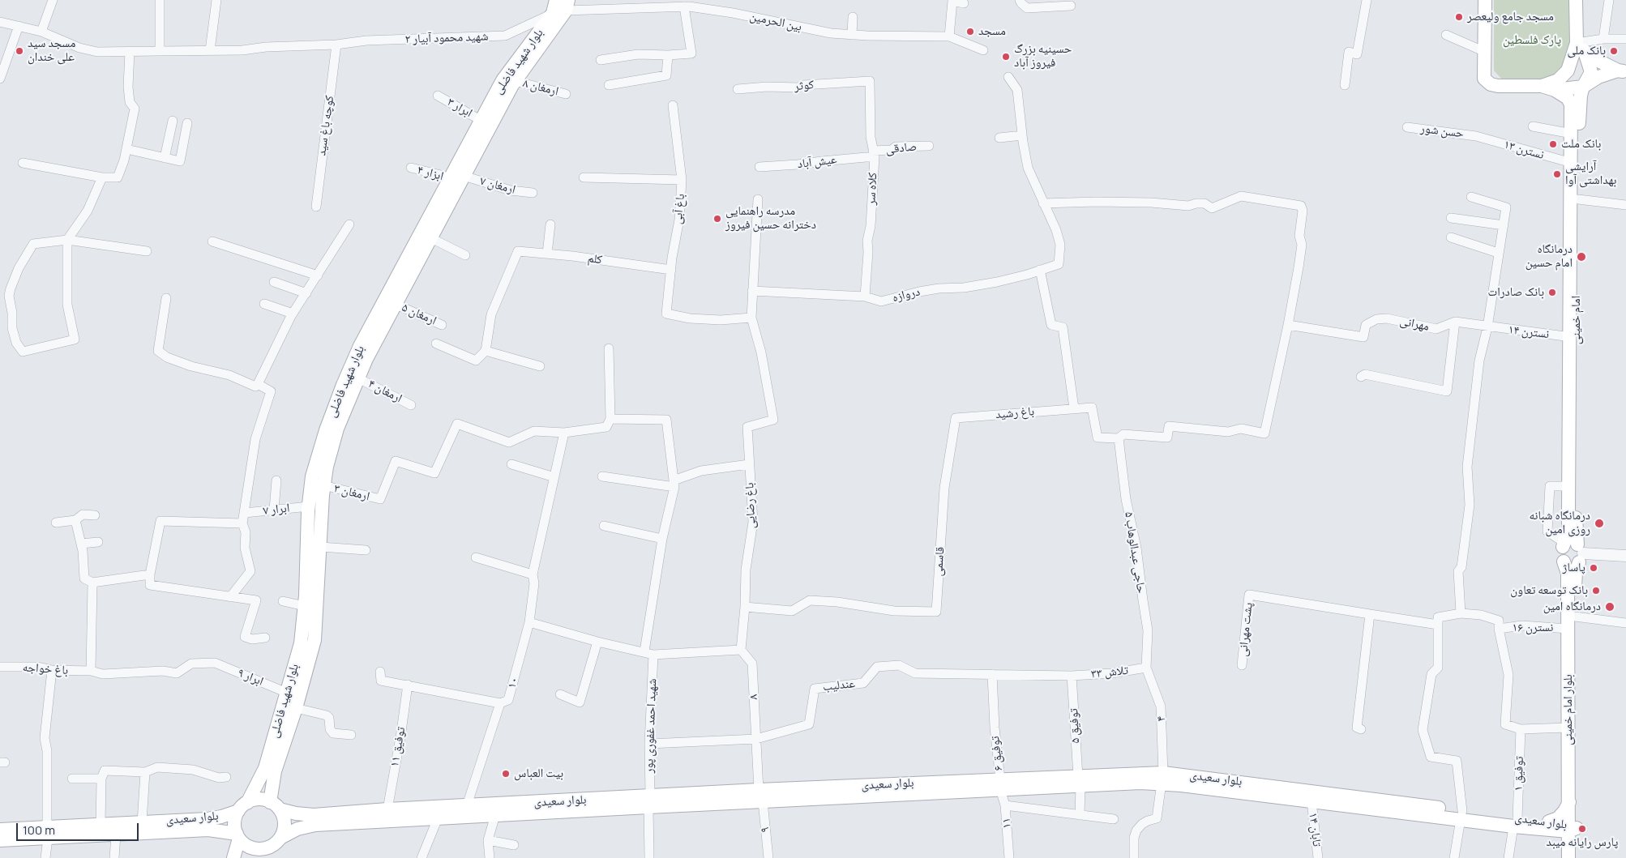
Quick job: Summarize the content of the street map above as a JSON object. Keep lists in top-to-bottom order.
{
  "streets": {
    "main road": [
      "بلوار شهید فاضلی",
      "امام خمینی",
      "بلوار امام خمینی",
      "بلوار سعیدی"
    ],
    "street": [
      "بین الحرمین",
      "شهید محمود آبیار ۲",
      "کوثر",
      "ارمغان ۸",
      "ابرار ۳",
      "کوچه باغ سید",
      "حسن شور",
      "صادقی",
      "نسترن ۱۳",
      "عیش آباد",
      "ابزار ۴",
      "ارمغان ۷",
      "کلاه سر",
      "باغ آبی",
      "کلم",
      "دروازه",
      "ارمغان ۵",
      "مهرانی",
      "نسترن ۱۴",
      "ارمغان ۴",
      "باغ رشید",
      "ارمغان ۳",
      "باغ رضایی",
      "ابرار ۷",
      "حاجی عبدالوهاب ۵",
      "قاسمی",
      "نسترن ۱۶",
      "پشت مهرانی",
      "باغ خواجه",
      "تلاش ۳۳",
      "ابرار ۹",
      "۱۰",
      "عندلیب",
      "۸",
      "۴",
      "شهید احمد غفوری پور",
      "توفیق ۵",
      "توفیق ۱۱",
      "توفیق ۶",
      "توفیق ۱",
      "۱۱",
      "۹",
      "تابان ۱۴"
    ]
  },
  "crossings": [
    ["بین الحرمین", "بلوار شهید فاضلی"],
    ["شهید محمود آبیار ۲", "بلوار شهید فاضلی"],
    ["شهید محمود آبیار ۲", "کوچه باغ سید"],
    ["بلوار شهید فاضلی", "ارمغان ۸"],
    ["بلوار شهید فاضلی", "ابرار ۳"],
    ["بلوار شهید فاضلی", "ابزار ۴"],
    ["بلوار شهید فاضلی", "ارمغان ۷"],
    ["بلوار شهید فاضلی", "ارمغان ۵"],
    ["بلوار شهید فاضلی", "ارمغان ۴"],
    ["بلوار شهید فاضلی", "ارمغان ۳"],
    ["بلوار شهید فاضلی", "ابرار ۷"],
    ["بلوار شهید فاضلی", "ابرار ۹"],
    ["بلوار شهید فاضلی", "بلوار سعیدی"],
    ["کوثر", "کلاه سر"],
    ["حسن شور", "نسترن ۱۳"],
    ["صادقی", "عیش آباد"],
    ["صادقی", "کلاه سر"],
    ["نسترن ۱۳", "امام خمینی"],
    ["عیش آباد", "کلاه سر"],
    ["کلاه سر", "دروازه"],
    ["باغ آبی", "کلم"],
    ["باغ آبی", "باغ رضایی"],
    ["امام خمینی", "نسترن ۱۴"],
    ["امام خمینی", "بلوار امام خمینی"],
    ["باغ رشید", "حاجی عبدالوهاب ۵"],
    ["باغ رشید", "قاسمی"],
    ["باغ رضایی", "قاسمی"],
    ["حاجی عبدالوهاب ۵", "تلاش ۳۳"],
    ["حاجی عبدالوهاب ۵", "۴"],
    ["نسترن ۱۶", "بلوار امام خمینی"],
    ["باغ خواجه", "ابرار ۹"],
    ["تلاش ۳۳", "عندلیب"],
    ["تلاش ۳۳", "۴"],
    ["تلاش ۳۳", "توفیق ۵"],
    ["تلاش ۳۳", "توفیق ۶"],
    ["۱۰", "بلوار سعیدی"],
    ["عندلیب", "۸"],
    ["۸", "بلوار سعیدی"],
    ["۸", "۹"],
    ["بلوار امام خمینی", "بلوار سعیدی"],
    ["۴", "بلوار سعیدی"],
    ["شهید احمد غفوری پور", "بلوار سعیدی"],
    ["توفیق ۵", "بلوار سعیدی"],
    ["توفیق ۱۱", "بلوار سعیدی"],
    ["توفیق ۶", "بلوار سعیدی"],
    ["توفیق ۶", "۱۱"],
    ["توفیق ۱", "بلوار سعیدی"],
    ["بلوار سعیدی", "۱۱"],
    ["بلوار سعیدی", "۹"],
    ["بلوار سعیدی", "تابان ۱۴"]
  ],
  "parks": ["پارک فلسطین"],
  "places": [
    "مسجد جامع ولیعصر",
    "مسجد",
    "مسجد سید علی خندان",
    "بانک ملی",
    "حسینیه بزرگ فیروز آباد",
    "بانک ملت",
    "آرایشی بهداشتی آوا",
    "مدرسه راهنمایی دخترانه حسین فیروز",
    "درمانگاه امام حسین",
    "بانک صادرات",
    "درمانگاه شبانه روزی امین",
    "پاساژ",
    "بانک توسعه تعاون",
    "درمانگاه امین",
    "بیت العباس",
    "پارس رایانه میبد"
  ],
  "scale_bar": "100 m"
}
